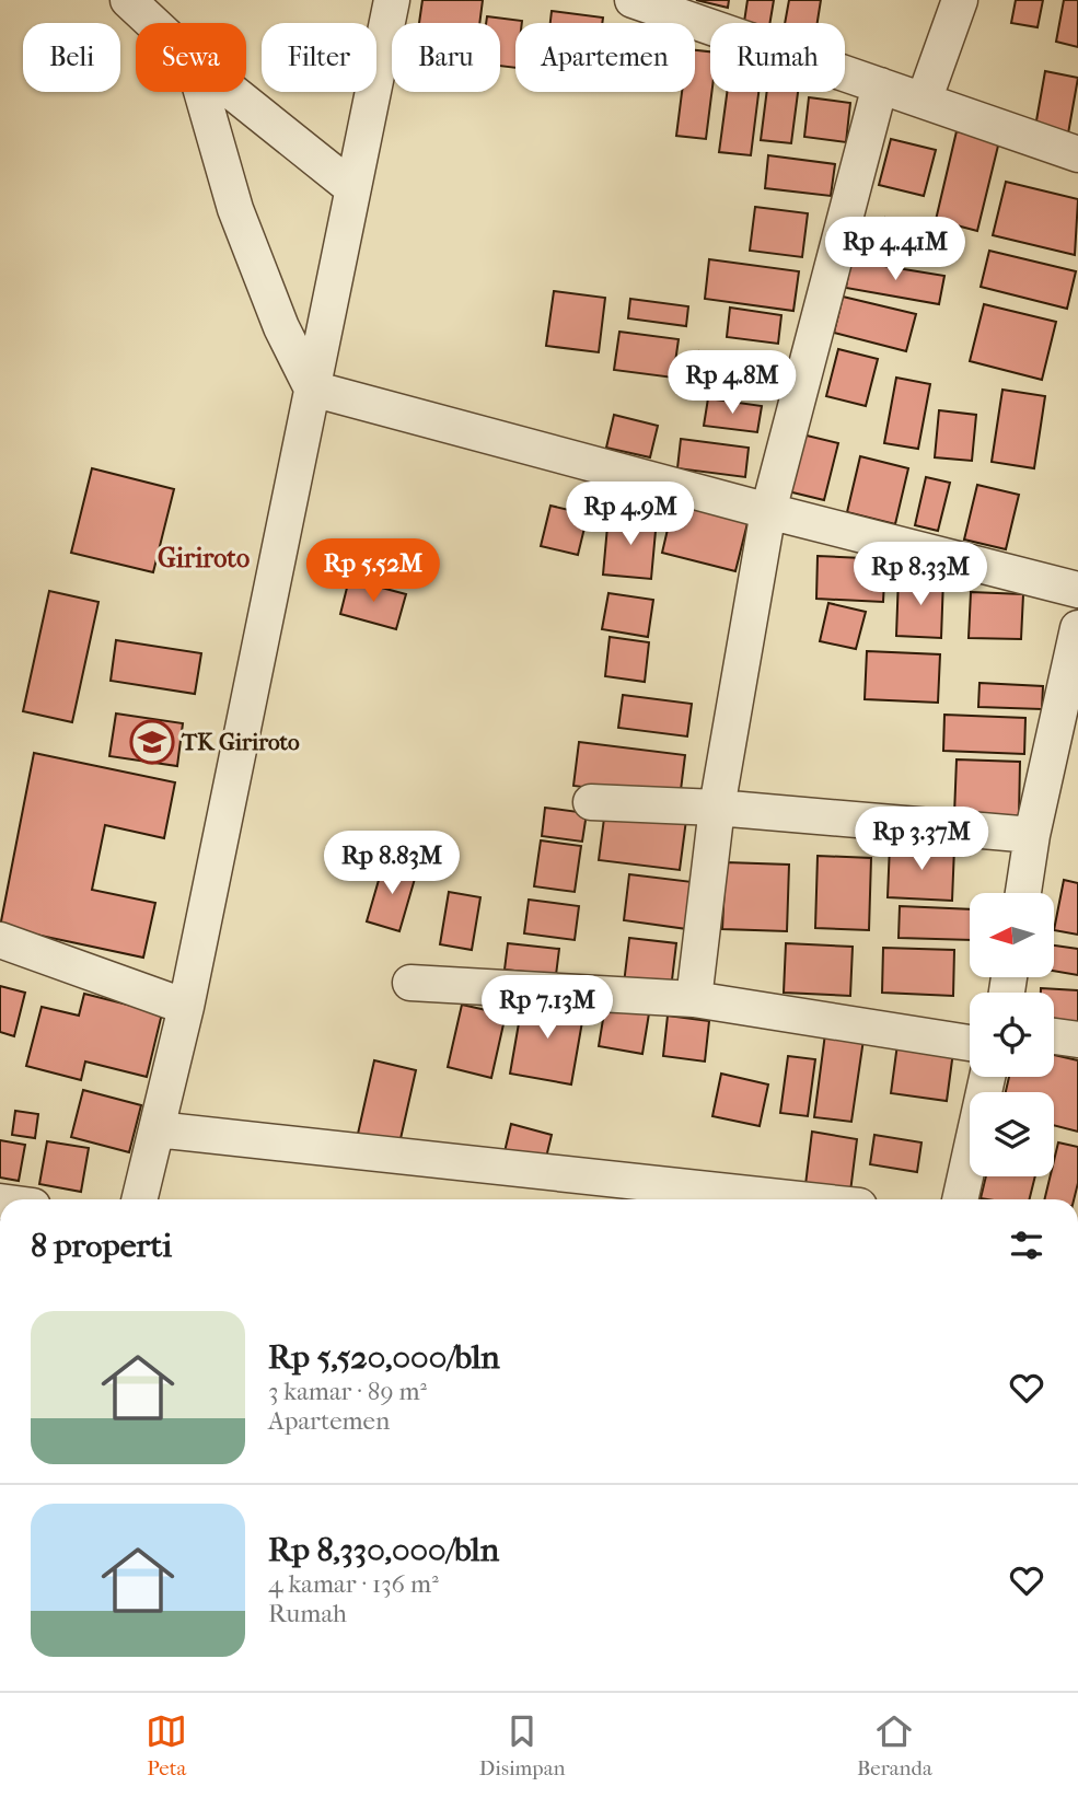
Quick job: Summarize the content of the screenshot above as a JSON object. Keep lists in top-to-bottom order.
{
  "districts": ["Giriroto"],
  "places": {
    "school or university": ["TK Giriroto"]
  },
  "north": "left",
  "page": {
    "chip": [
      "Beli",
      "Sewa",
      "Filter",
      "Baru",
      "Apartemen",
      "Rumah"
    ],
    "price": [
      "Rp 4.41M",
      "Rp 4.8M",
      "Rp 4.9M",
      "Rp 5.52M",
      "Rp 8.33M",
      "Rp 3.37M",
      "Rp 8.83M",
      "Rp 7.13M"
    ],
    "heading": "8 properti",
    "list": [
      {
        "name": "Rp 5,520,000/bln",
        "note": "3 kamar · 89 m² · Apartemen"
      },
      {
        "name": "Rp 8,330,000/bln",
        "note": "4 kamar · 136 m² · Rumah"
      }
    ],
    "tabs": ["Peta", "Disimpan", "Beranda"]
  }
}
